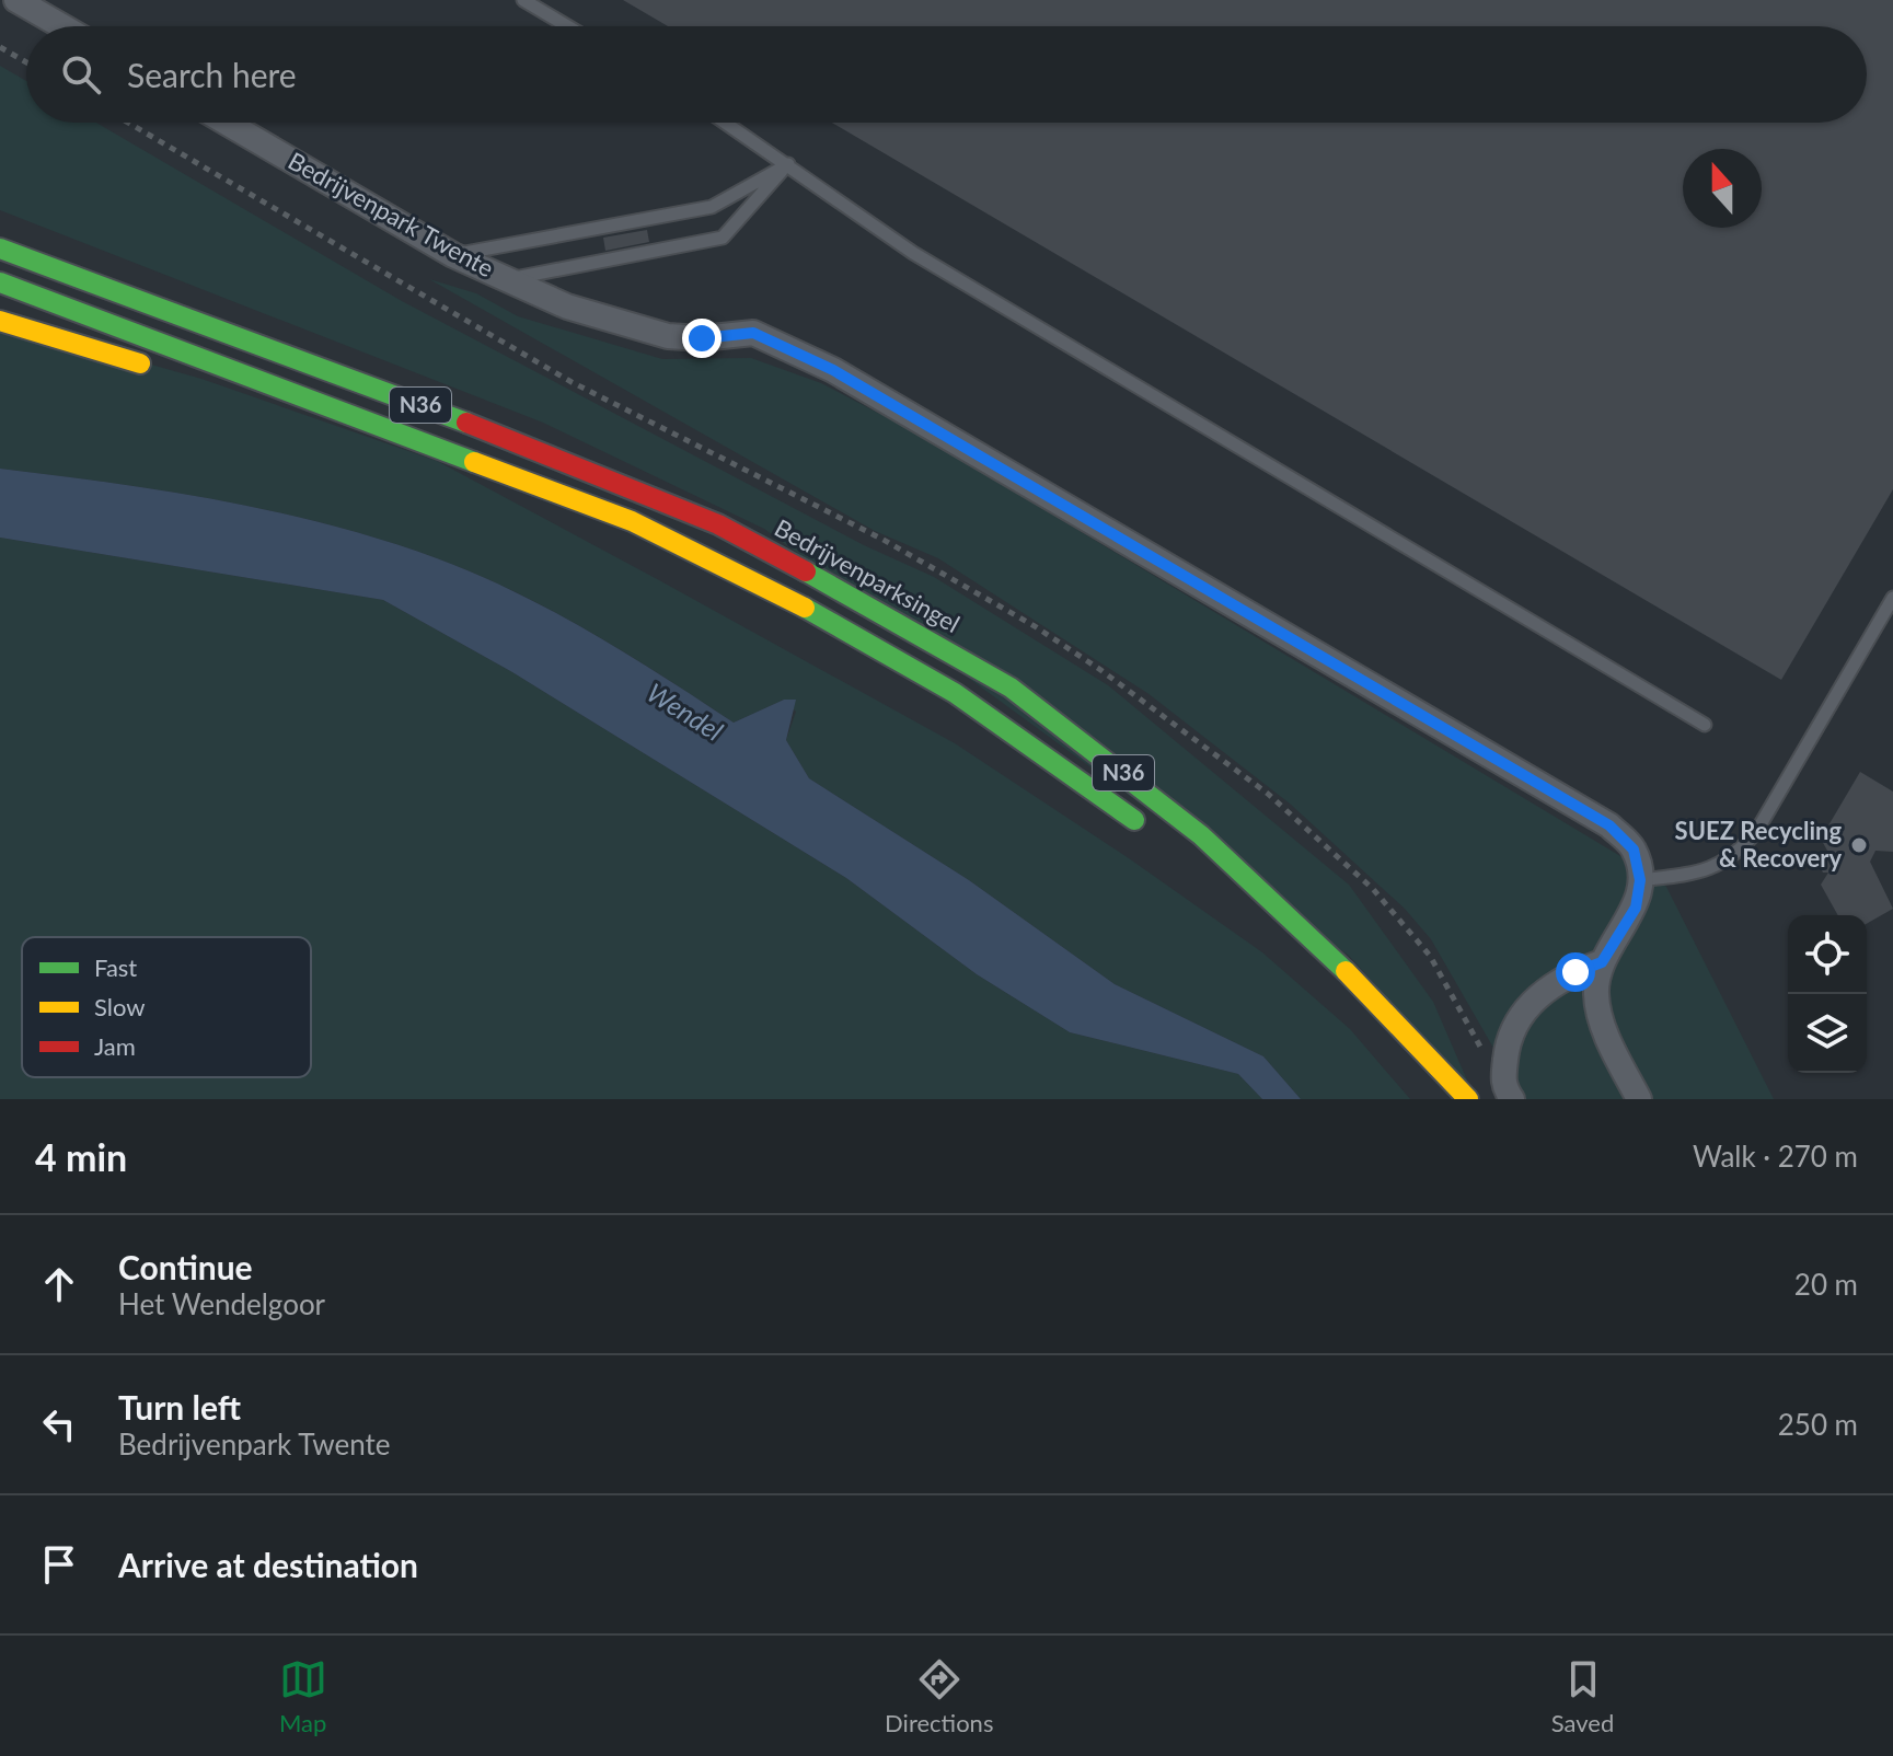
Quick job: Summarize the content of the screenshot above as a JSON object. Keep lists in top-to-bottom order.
{
  "streets": {
    "highway": ["N36", "Bedrijvenparksingel"],
    "street": ["Bedrijvenpark Twente"]
  },
  "crossings": [
    ["N36", "Bedrijvenparksingel"]
  ],
  "water": ["Wendel"],
  "places": ["SUEZ Recycling & Recovery"],
  "legend": ["Fast", "Slow", "Jam"],
  "north": "top",
  "page": {
    "search": "Search here",
    "heading": ["4 min", "Walk · 270 m"],
    "list": [
      ["Continue", "Het Wendelgoor", "20 m"],
      ["Turn left", "Bedrijvenpark Twente", "250 m"],
      "Arrive at destination"
    ],
    "nav": ["Map", "Directions", "Saved"]
  }
}
